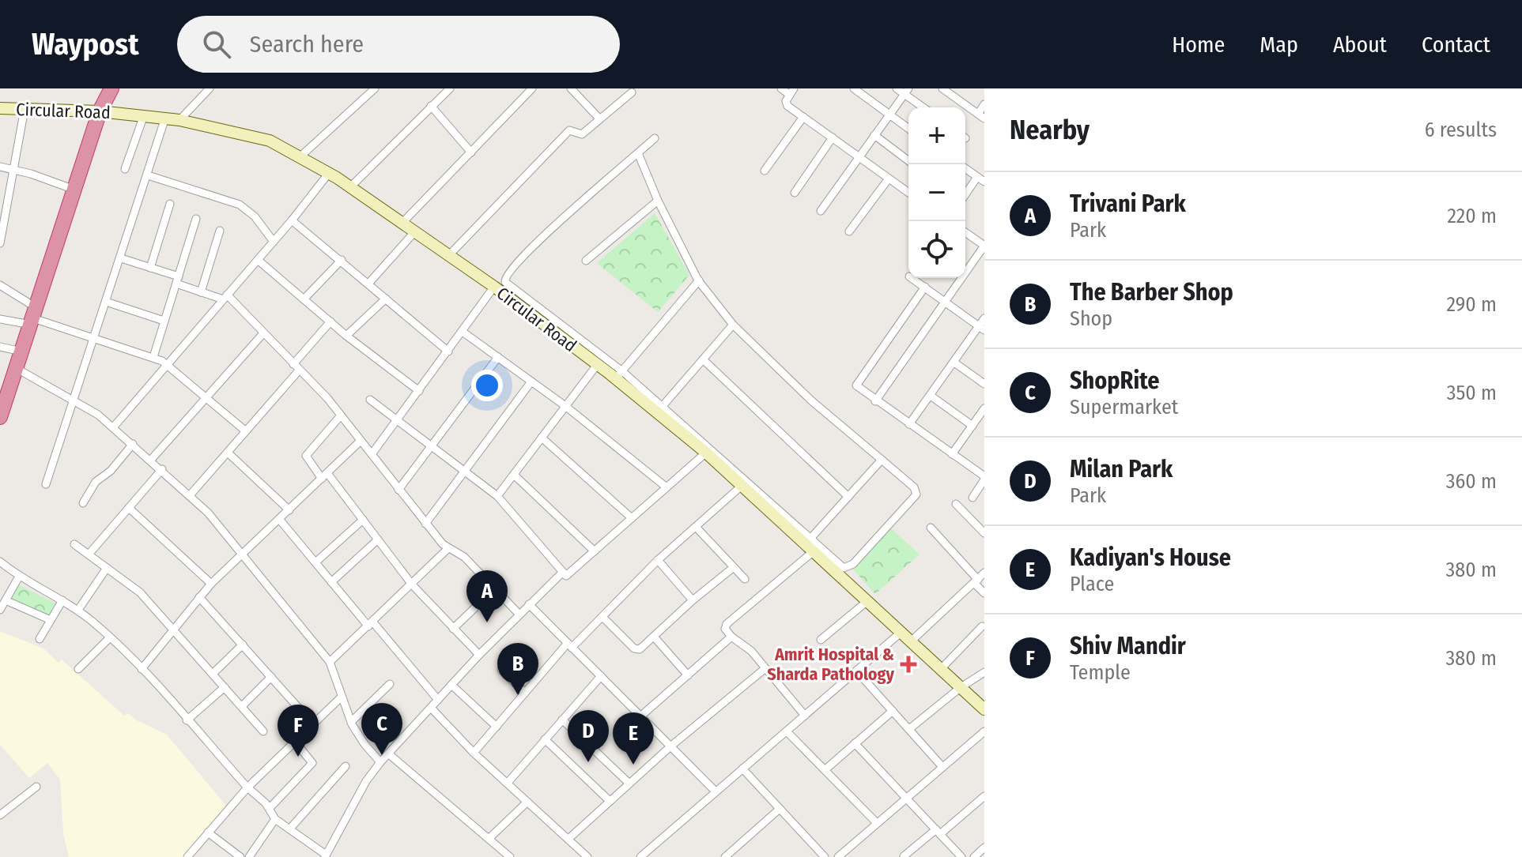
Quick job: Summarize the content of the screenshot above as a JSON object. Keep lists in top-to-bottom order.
{
  "streets": {
    "main road": ["Circular Road"]
  },
  "places": {
    "health": ["Amrit Hospital & Sharda Pathology"]
  },
  "page": {
    "header": "Waypost",
    "search": "Search here",
    "nav": [
      "Home",
      "Map",
      "About",
      "Contact"
    ],
    "heading": ["Nearby", "6 results"],
    "map_buttons": ["+", "−"],
    "list": [
      {
        "mark": "A",
        "name": "Trivani Park",
        "note": "Park",
        "value": "220 m"
      },
      {
        "mark": "B",
        "name": "The Barber Shop",
        "note": "Shop",
        "value": "290 m"
      },
      {
        "mark": "C",
        "name": "ShopRite",
        "note": "Supermarket",
        "value": "350 m"
      },
      {
        "mark": "D",
        "name": "Milan Park",
        "note": "Park",
        "value": "360 m"
      },
      {
        "mark": "E",
        "name": "Kadiyan's House",
        "note": "Place",
        "value": "380 m"
      },
      {
        "mark": "F",
        "name": "Shiv Mandir",
        "note": "Temple",
        "value": "380 m"
      }
    ],
    "pins": [
      "A",
      "B",
      "C",
      "F",
      "D",
      "E"
    ]
  }
}
